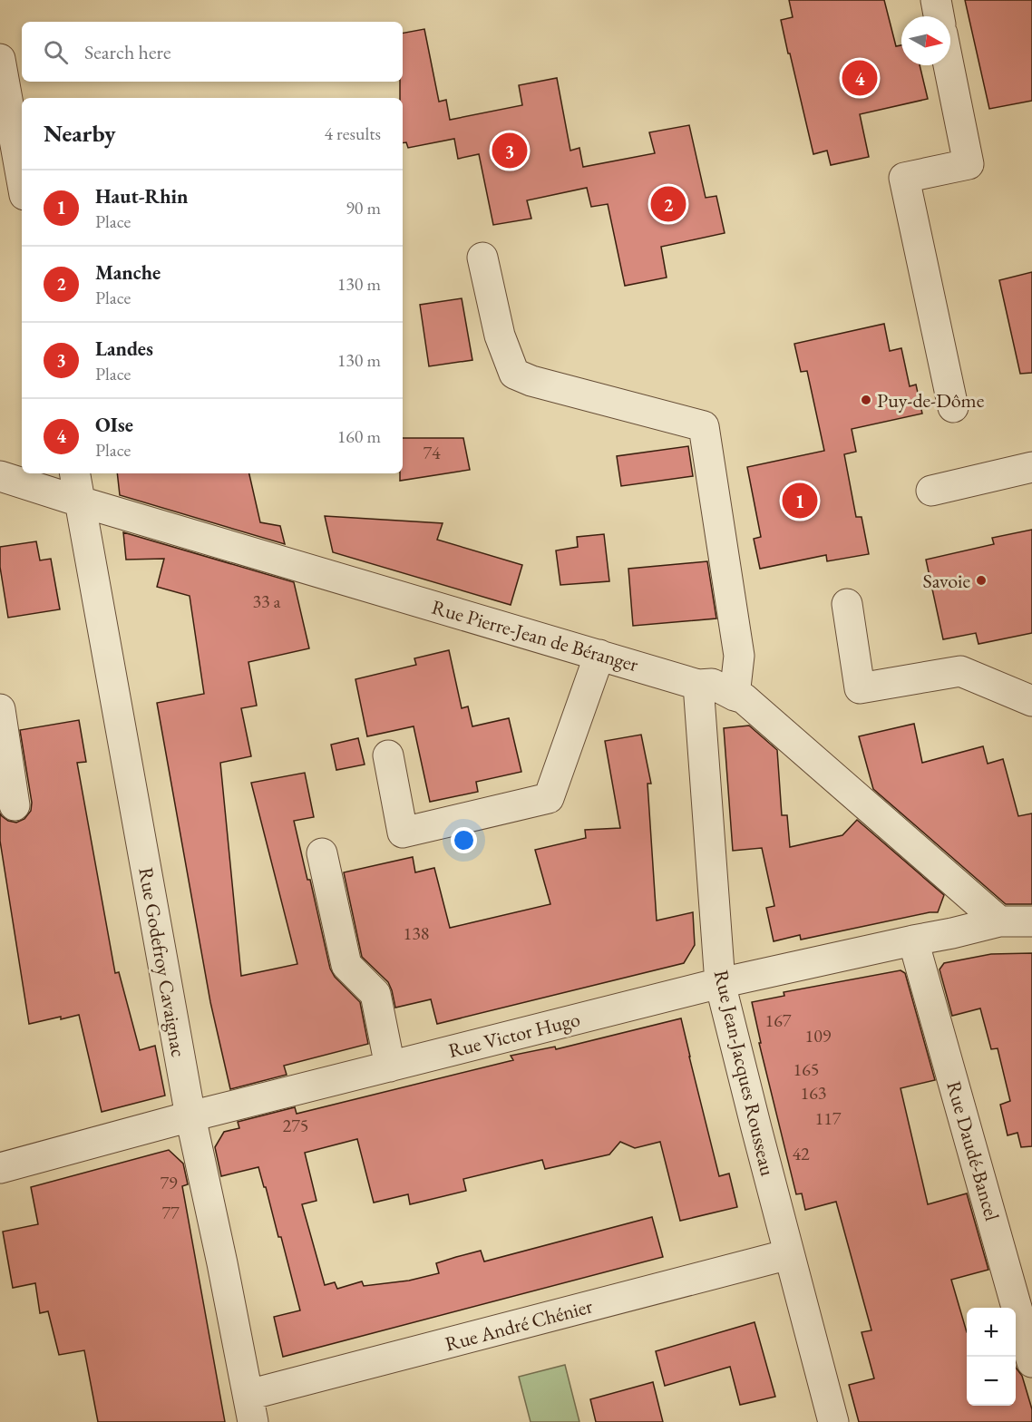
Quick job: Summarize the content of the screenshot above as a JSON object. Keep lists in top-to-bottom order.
{
  "streets": {
    "street": [
      "Rue Pierre-Jean de Béranger",
      "Rue Godefroy Cavaignac",
      "Rue Victor Hugo",
      "Rue Jean-Jacques Rousseau",
      "Rue Daudé-Bancel",
      "Rue André Chénier"
    ]
  },
  "crossings": [
    ["Rue Pierre-Jean de Béranger", "Rue Godefroy Cavaignac"],
    ["Rue Pierre-Jean de Béranger", "Rue Victor Hugo"],
    ["Rue Pierre-Jean de Béranger", "Rue Jean-Jacques Rousseau"],
    ["Rue Godefroy Cavaignac", "Rue Victor Hugo"],
    ["Rue Godefroy Cavaignac", "Rue André Chénier"],
    ["Rue Victor Hugo", "Rue Jean-Jacques Rousseau"],
    ["Rue Victor Hugo", "Rue Daudé-Bancel"],
    ["Rue Jean-Jacques Rousseau", "Rue André Chénier"]
  ],
  "places": ["Puy-de-Dôme", "Savoie"],
  "house_numbers": [
    "74",
    "33 a",
    "138",
    "167",
    "109",
    "165",
    "163",
    "117",
    "275",
    "42",
    "79",
    "77"
  ],
  "north": "right",
  "page": {
    "search": "Search here",
    "pins": [
      "4",
      "3",
      "2",
      "1"
    ],
    "heading": ["Nearby", "4 results"],
    "list": [
      {
        "mark": "1",
        "name": "Haut-Rhin",
        "note": "Place",
        "value": "90 m"
      },
      {
        "mark": "2",
        "name": "Manche",
        "note": "Place",
        "value": "130 m"
      },
      {
        "mark": "3",
        "name": "Landes",
        "note": "Place",
        "value": "130 m"
      },
      {
        "mark": "4",
        "name": "OIse",
        "note": "Place",
        "value": "160 m"
      }
    ],
    "map_buttons": ["+", "−"]
  }
}
